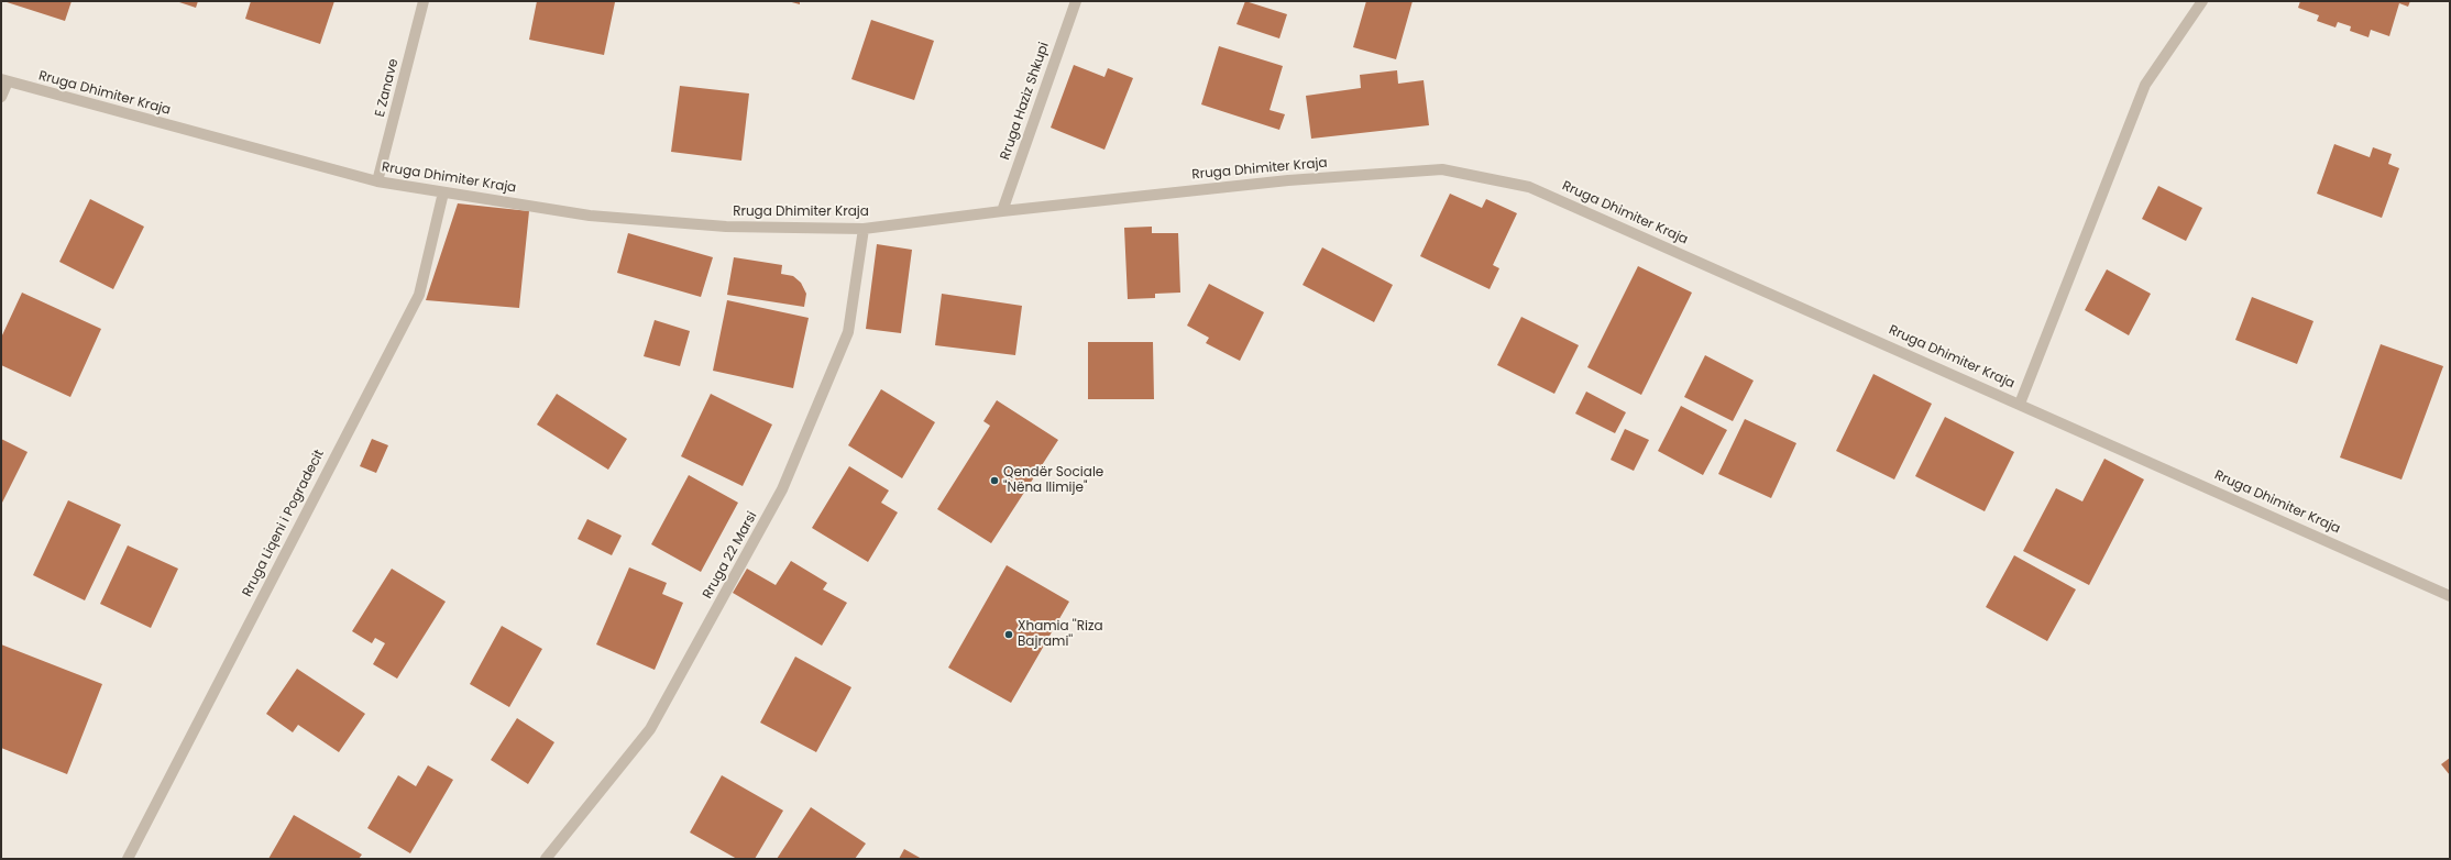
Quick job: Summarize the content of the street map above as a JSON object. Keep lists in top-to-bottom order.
{
  "streets": {
    "street": [
      "E Zanave",
      "Rruga Dhimiter Kraja",
      "Rruga Haziz Shkupi",
      "Rruga Liqeni i Pogradecit",
      "Rruga 22 Marsi"
    ]
  },
  "crossings": [
    ["E Zanave", "Rruga Dhimiter Kraja"],
    ["Rruga Dhimiter Kraja", "Rruga Haziz Shkupi"],
    ["Rruga Dhimiter Kraja", "Rruga Liqeni i Pogradecit"],
    ["Rruga Dhimiter Kraja", "Rruga 22 Marsi"]
  ],
  "places": ["Qendër Sociale \"Nëna Ilimije\"", "Xhamia ''Riza Bajrami''"]
}
